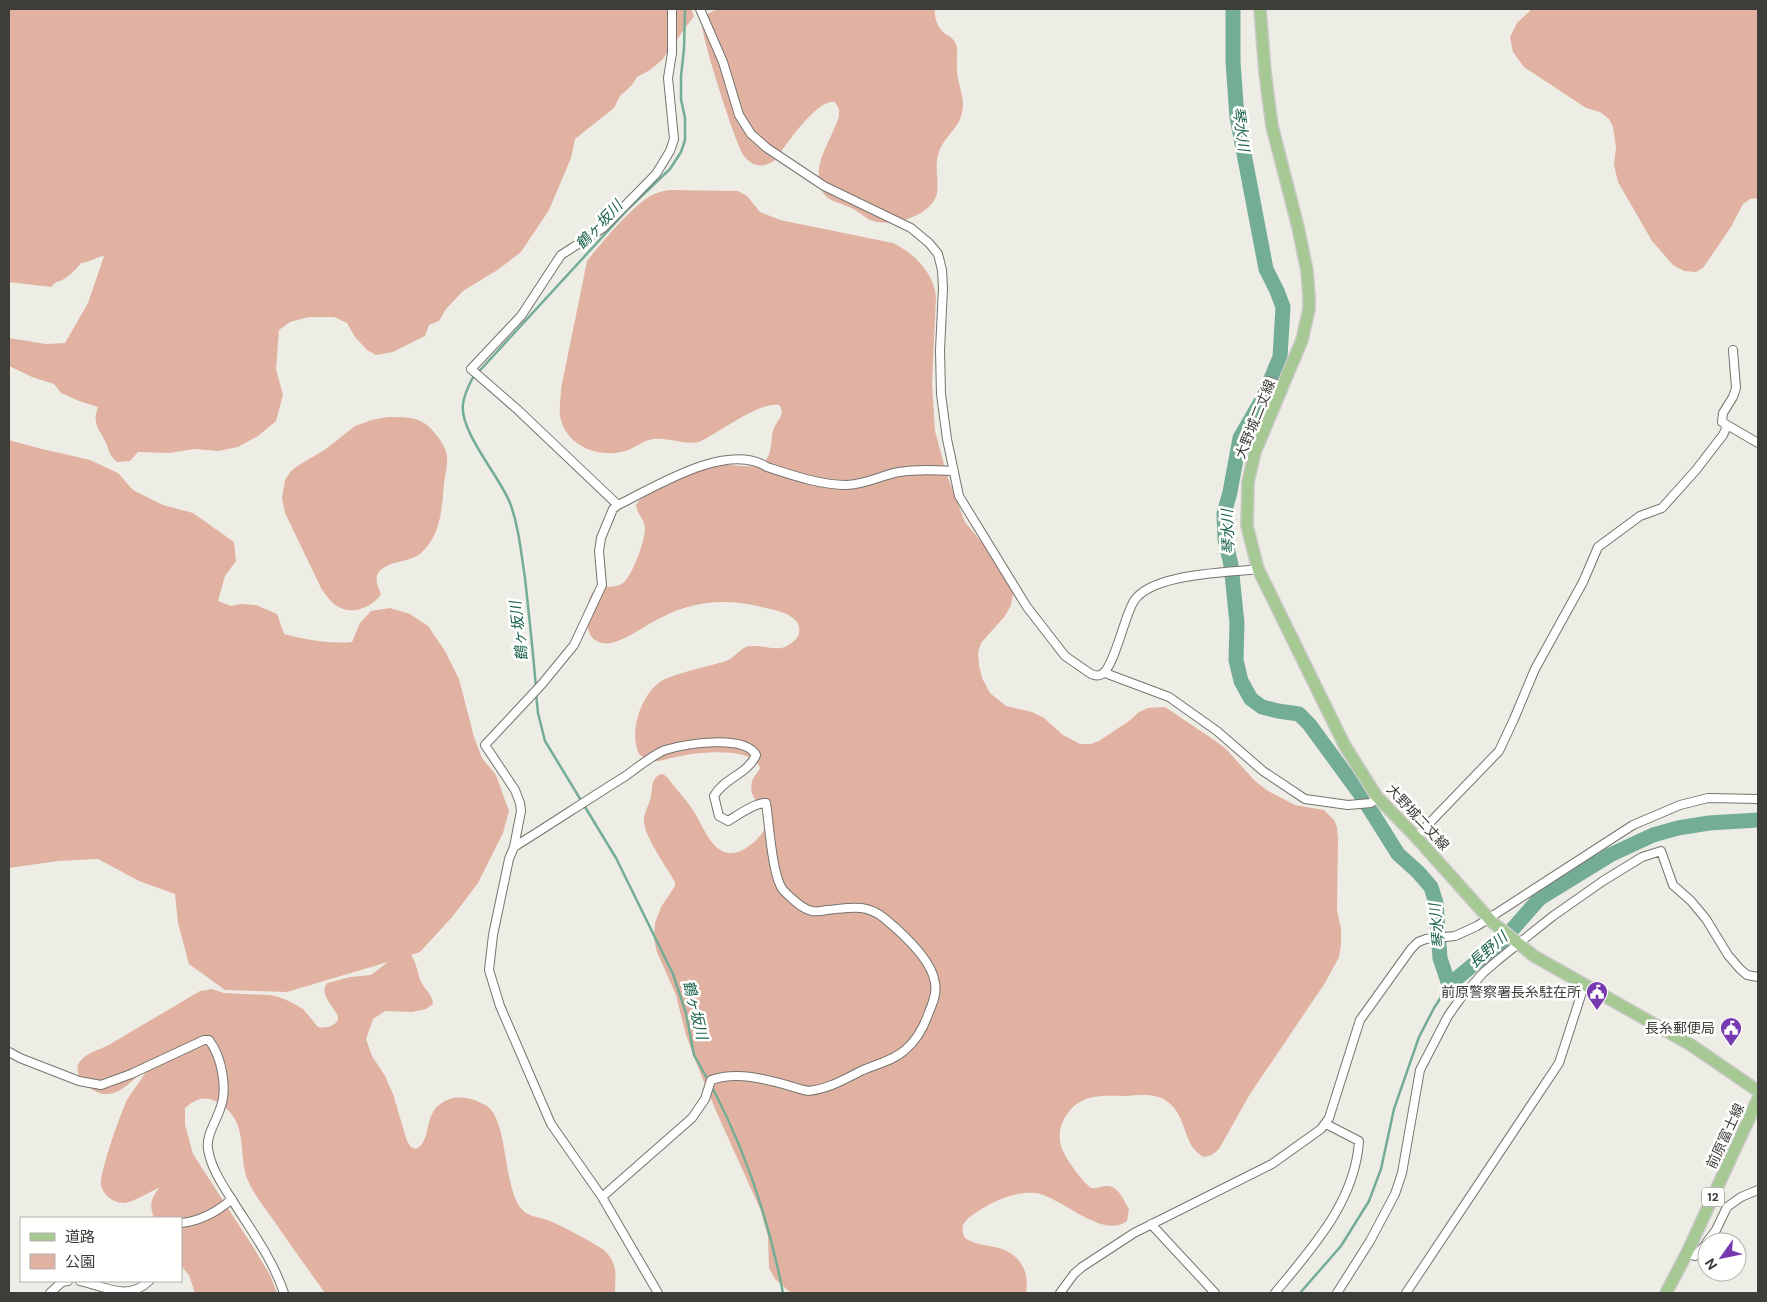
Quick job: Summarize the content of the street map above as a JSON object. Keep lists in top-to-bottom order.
{
  "streets": {
    "main road": ["大野城二丈線", "前原富士線", "12"]
  },
  "water": ["琴水川", "鶴ヶ坂川", "長野川"],
  "places": {
    "public building": ["前原警察署長糸駐在所", "長糸郵便局"]
  },
  "legend": ["道路", "公園"],
  "north": "bottom left"
}
